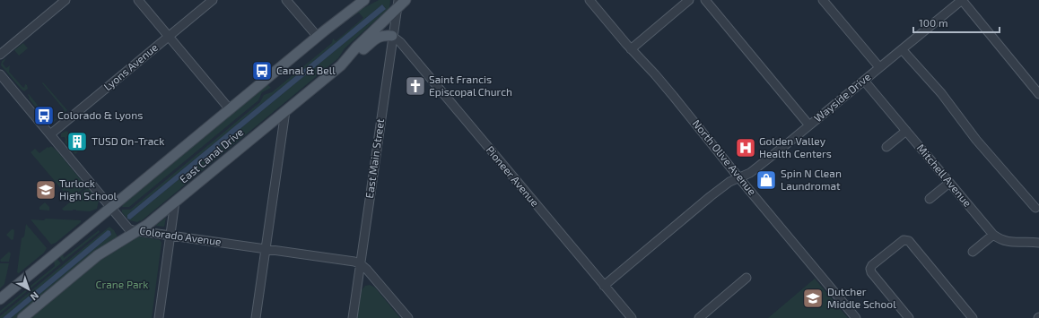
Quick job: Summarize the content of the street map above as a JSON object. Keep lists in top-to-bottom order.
{
  "streets": {
    "main road": ["East Canal Drive"],
    "street": [
      "Lyons Avenue",
      "Wayside Drive",
      "North Olive Avenue",
      "East Main Street",
      "Mitchell Avenue",
      "Pioneer Avenue",
      "Colorado Avenue"
    ]
  },
  "crossings": [
    ["Lyons Avenue", "Colorado Avenue"],
    ["Wayside Drive", "North Olive Avenue"],
    ["Wayside Drive", "Mitchell Avenue"],
    ["Wayside Drive", "Pioneer Avenue"],
    ["East Canal Drive", "East Main Street"],
    ["East Canal Drive", "Colorado Avenue"],
    ["East Main Street", "Pioneer Avenue"],
    ["East Main Street", "Colorado Avenue"]
  ],
  "parks": ["Crane Park"],
  "places": {
    "bus stop": ["Canal & Bell", "Colorado & Lyons"],
    "church": ["Saint Francis Episcopal Church"],
    "building": ["TUSD On-Track"],
    "hospital": ["Golden Valley Health Centers"],
    "shop": ["Spin N Clean Laundromat"],
    "school or university": ["Turlock High School", "Dutcher Middle School"]
  },
  "scale_bar": "100 m",
  "north": "bottom right"
}
